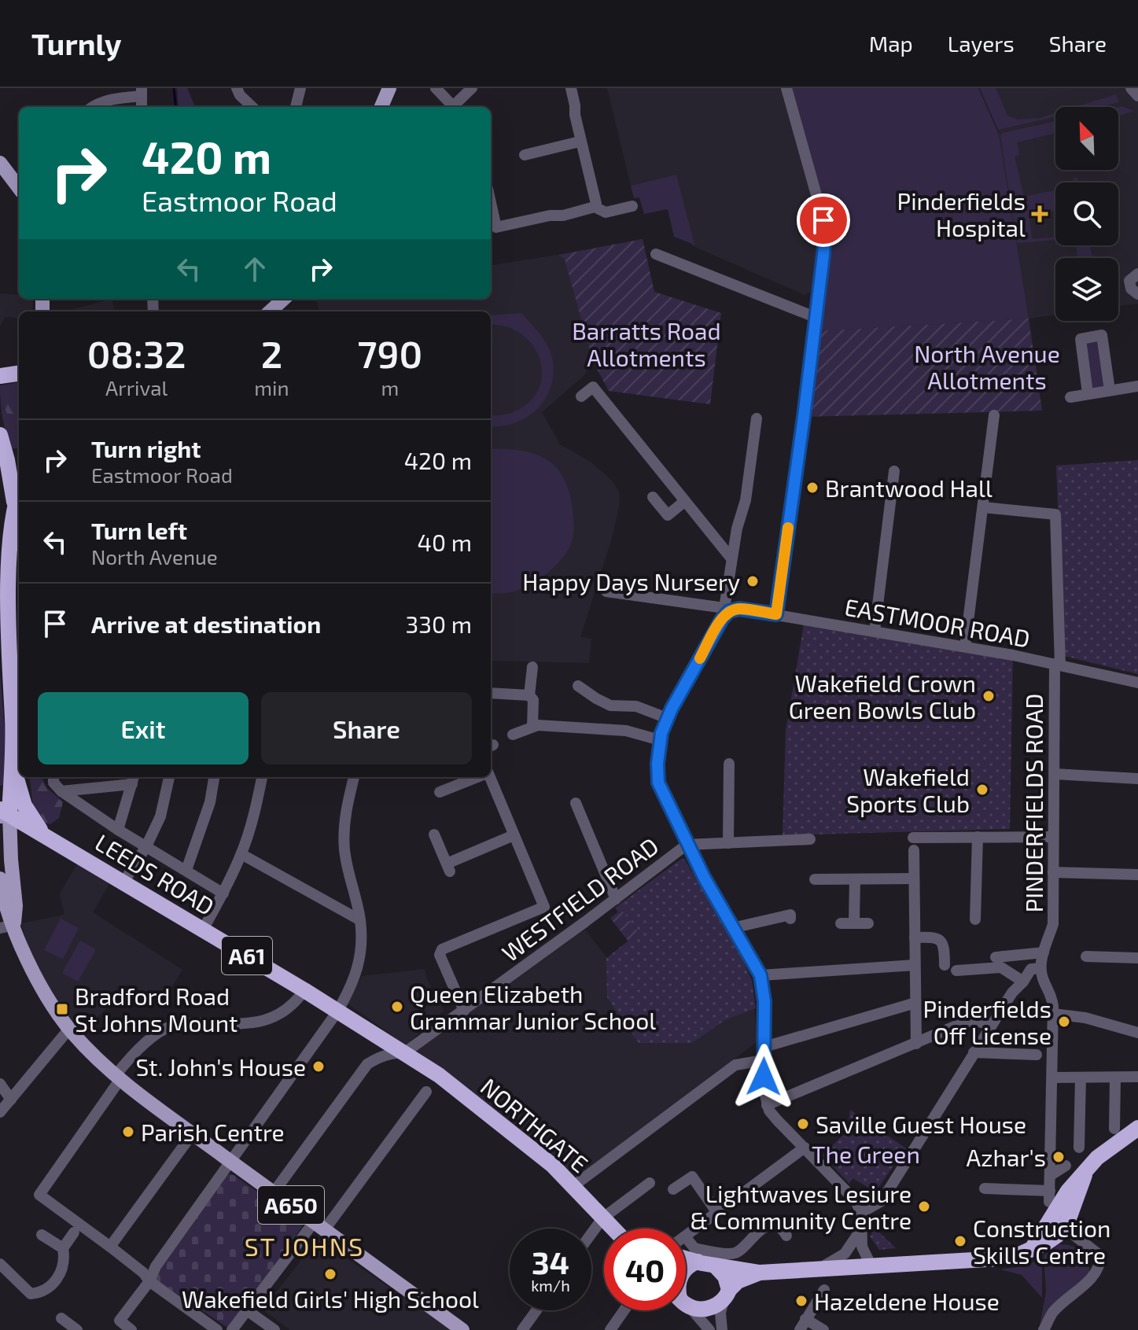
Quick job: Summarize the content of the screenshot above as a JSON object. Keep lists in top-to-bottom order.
{
  "streets": {
    "highway": ["LEEDS ROAD", "A61", "NORTHGATE"],
    "main road": ["A650"],
    "street": ["EASTMOOR ROAD", "PINDERFIELDS ROAD", "WESTFIELD ROAD"]
  },
  "crossings": [
    ["EASTMOOR ROAD", "PINDERFIELDS ROAD"],
    ["LEEDS ROAD", "WESTFIELD ROAD"],
    ["LEEDS ROAD", "NORTHGATE"],
    ["LEEDS ROAD", "A650"],
    ["WESTFIELD ROAD", "NORTHGATE"]
  ],
  "districts": ["ST JOHNS"],
  "parks": ["Barratts Road Allotments", "North Avenue Allotments", "The Green"],
  "places": {
    "health": ["Pinderfields Hospital"],
    "other": [
      "Brantwood Hall",
      "Happy Days Nursery",
      "Wakefield Crown Green Bowls Club",
      "Wakefield Sports Club",
      "Queen Elizabeth Grammar Junior School",
      "Pinderfields Off License",
      "St. John's House",
      "Saville Guest House",
      "Parish Centre",
      "Azhar's",
      "Lightwaves Lesiure & Community Centre",
      "Construction Skills Centre",
      "Wakefield Girls' High School",
      "Hazeldene House"
    ],
    "transit": ["Bradford Road St Johns Mount"]
  },
  "north": "top left",
  "page": {
    "header": "Turnly",
    "nav": ["Map", "Layers", "Share"],
    "turn": ["420 m", "Eastmoor Road"],
    "eta": [
      "08:32",
      "Arrival",
      "2",
      "min",
      "790",
      "m"
    ],
    "list": [
      {
        "name": "Turn right",
        "note": "Eastmoor Road",
        "value": "420 m"
      },
      {
        "name": "Turn left",
        "note": "North Avenue",
        "value": "40 m"
      },
      {
        "name": "Arrive at destination",
        "value": "330 m"
      }
    ],
    "buttons": ["Exit", "Share"],
    "speed": "34 km/h",
    "limit": "40"
  }
}
